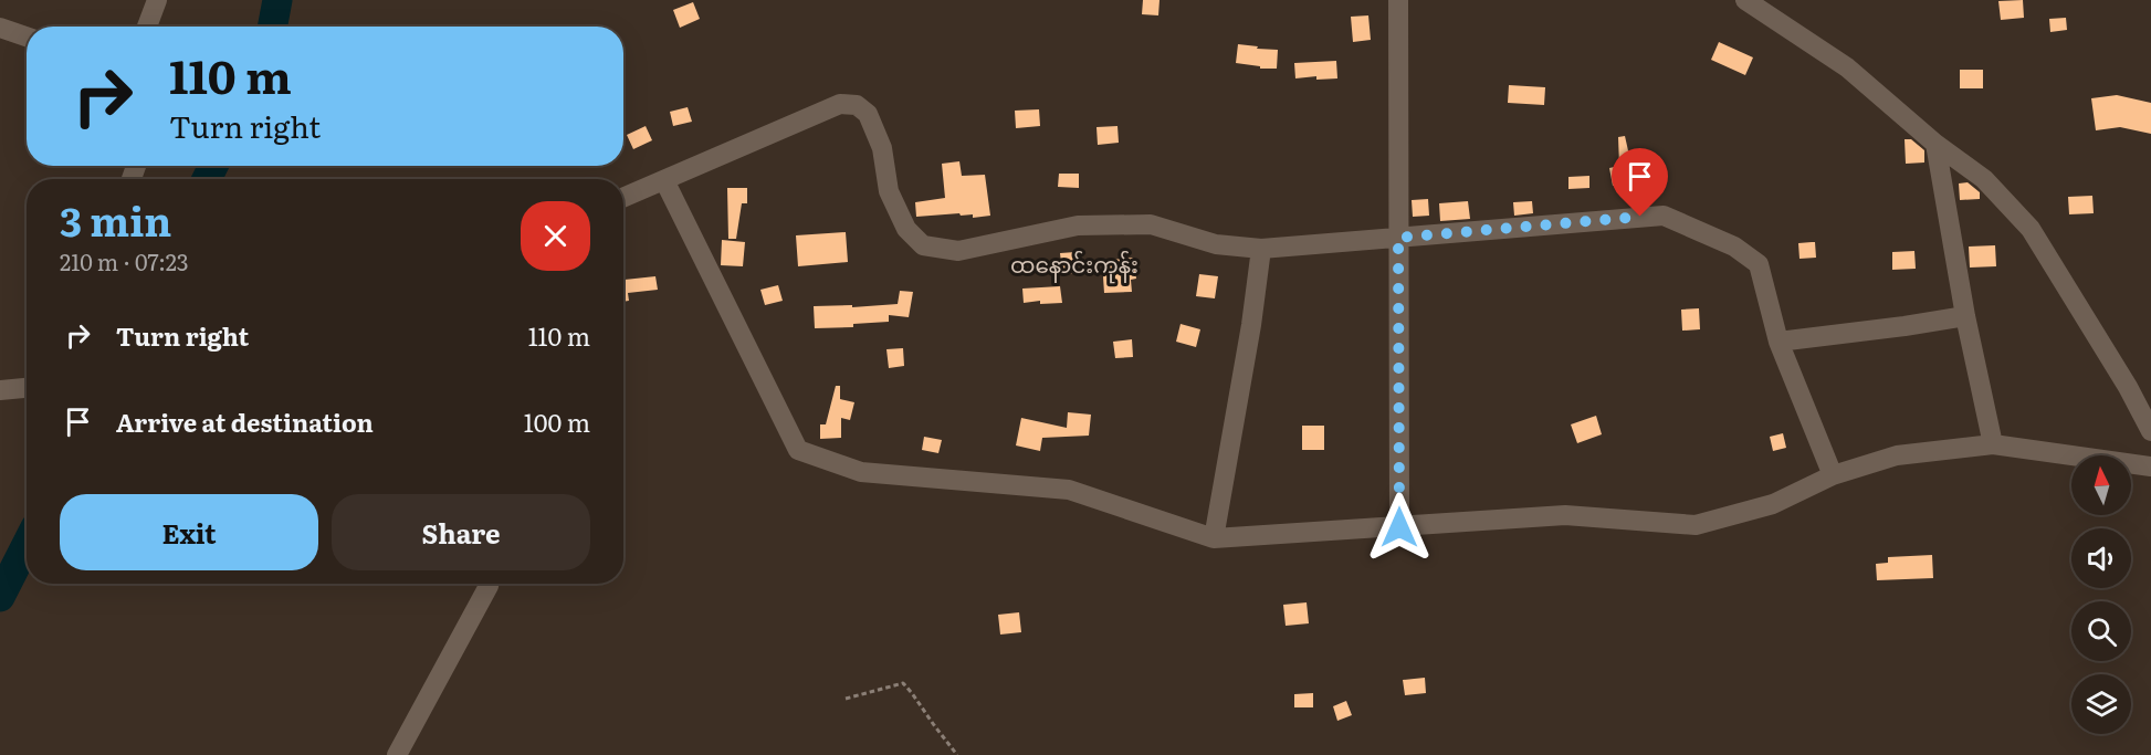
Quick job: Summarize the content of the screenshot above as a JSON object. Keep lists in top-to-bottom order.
{
  "districts": ["ထနောင်းကုန်း"],
  "north": "top",
  "page": {
    "turn": ["110 m", "Turn right"],
    "heading": ["3 min", "210 m · 07:23"],
    "list": [
      {
        "name": "Turn right",
        "value": "110 m"
      },
      {
        "name": "Arrive at destination",
        "value": "100 m"
      }
    ],
    "buttons": ["Exit", "Share"]
  }
}
